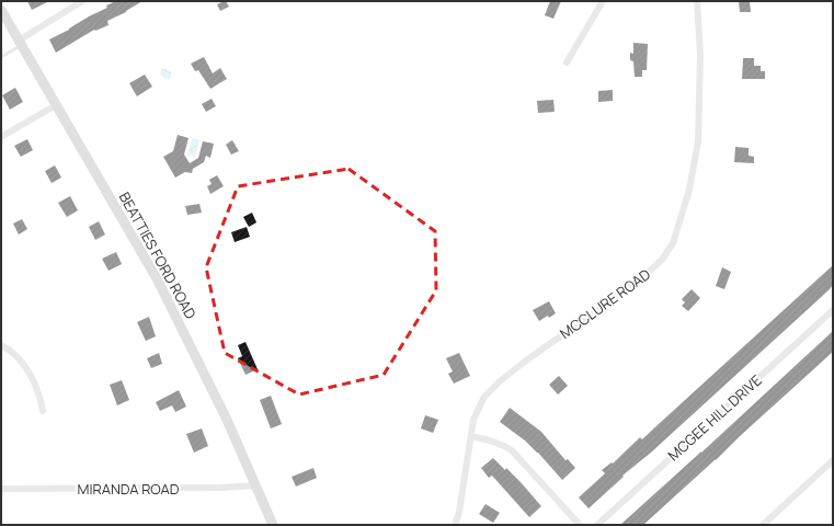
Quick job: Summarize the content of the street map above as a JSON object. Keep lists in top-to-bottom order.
{
  "streets": {
    "main road": ["BEATTIES FORD ROAD"],
    "street": ["MCCLURE ROAD", "MCGEE HILL DRIVE", "MIRANDA ROAD"]
  },
  "crossings": [
    ["BEATTIES FORD ROAD", "MIRANDA ROAD"]
  ]
}
